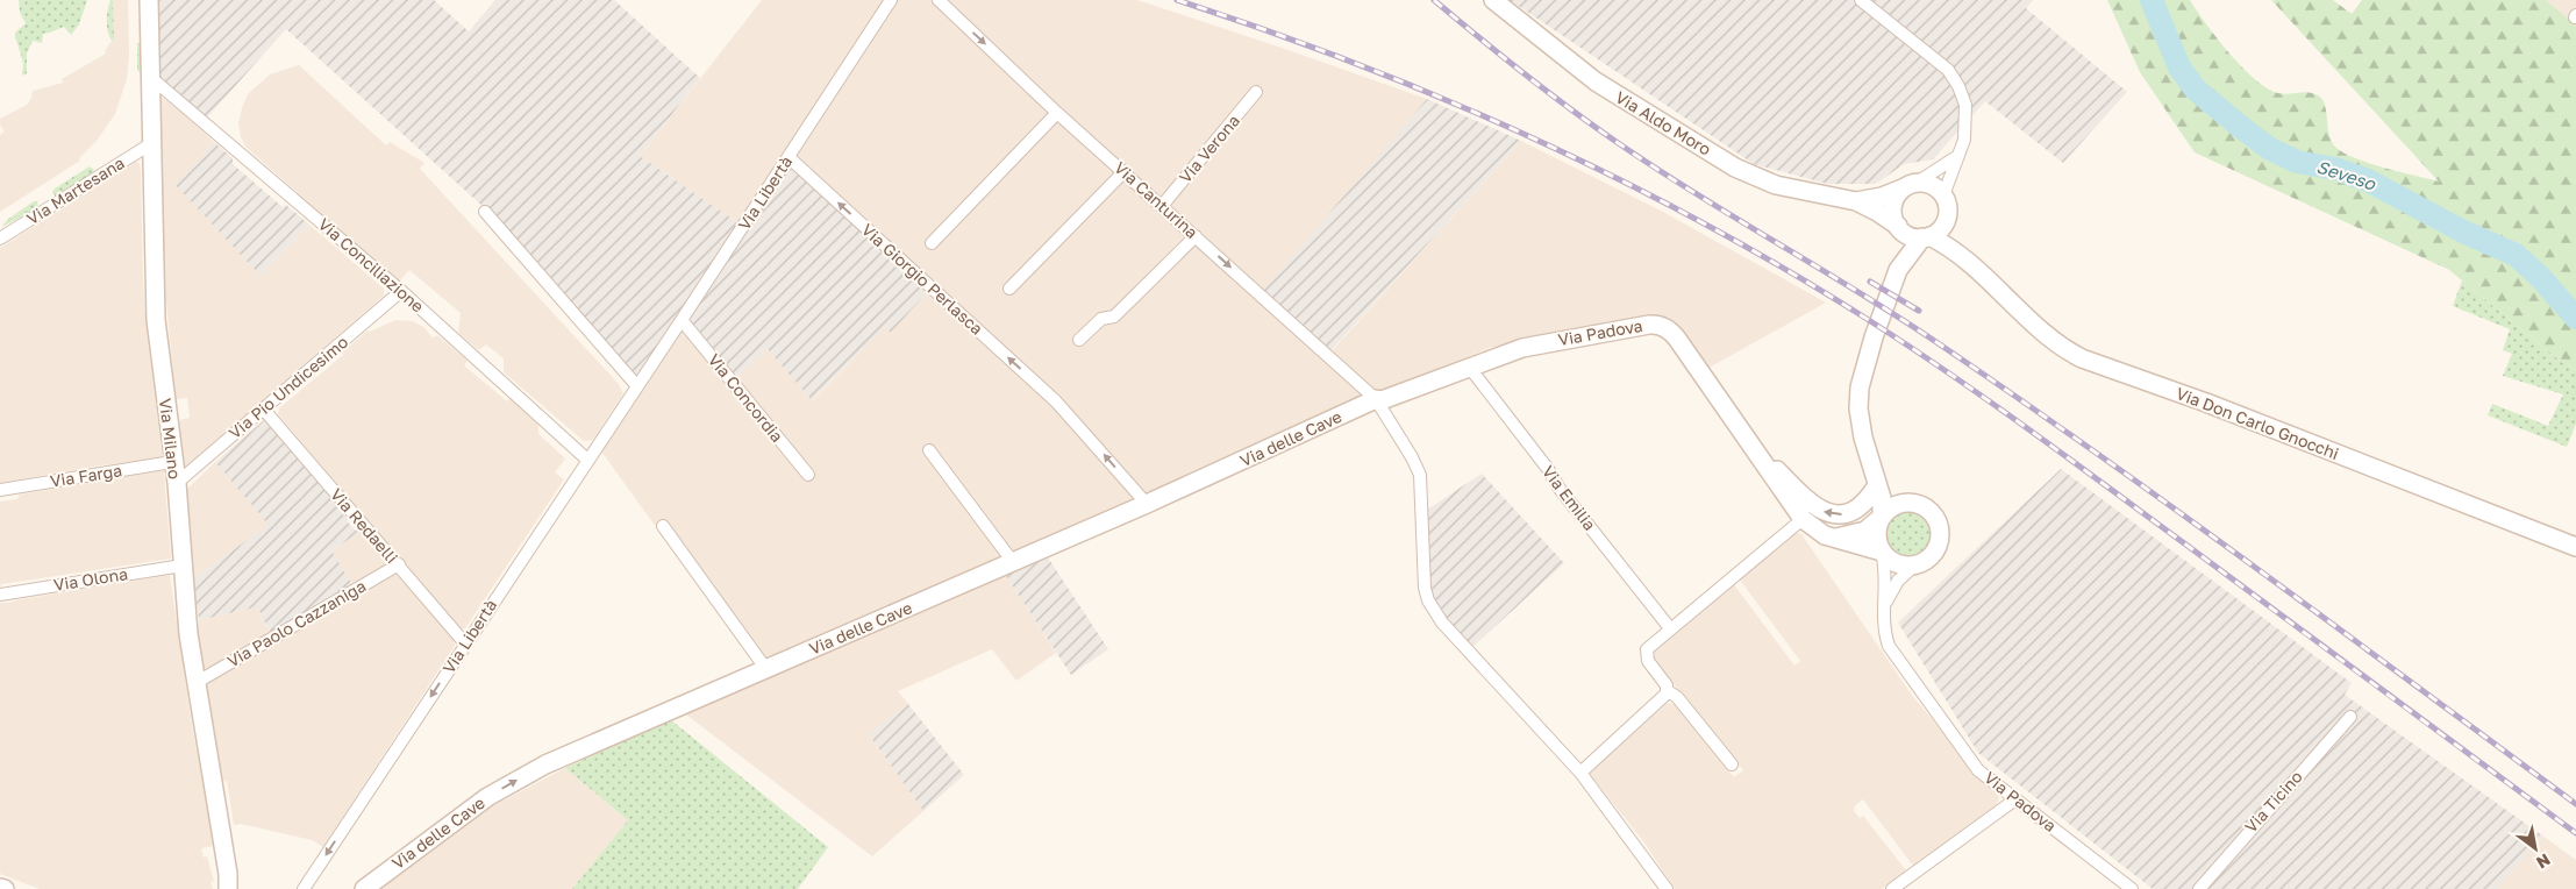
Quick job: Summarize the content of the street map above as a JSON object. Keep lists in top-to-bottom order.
{
  "streets": {
    "street": [
      "Via Aldo Moro",
      "Via Verona",
      "Via Martesana",
      "Via Libertà",
      "Via Canturina",
      "Via Conciliazione",
      "Via Giorgio Perlasca",
      "Via Padova",
      "Via Pio Undicesimo",
      "Via Concordia",
      "Via Don Carlo Gnocchi",
      "Via Milano",
      "Via delle Cave",
      "Via Farga",
      "Via Emilia",
      "Via Redaelli",
      "Via Olona",
      "Via Paolo Cazzaniga",
      "Via Ticino"
    ]
  },
  "crossings": [
    ["Via Verona", "Via Canturina"],
    ["Via Martesana", "Via Milano"],
    ["Via Libertà", "Via Conciliazione"],
    ["Via Libertà", "Via Giorgio Perlasca"],
    ["Via Libertà", "Via Concordia"],
    ["Via Libertà", "Via Redaelli"],
    ["Via Canturina", "Via Padova"],
    ["Via Canturina", "Via delle Cave"],
    ["Via Conciliazione", "Via Pio Undicesimo"],
    ["Via Conciliazione", "Via Milano"],
    ["Via Giorgio Perlasca", "Via delle Cave"],
    ["Via Padova", "Via delle Cave"],
    ["Via Padova", "Via Emilia"],
    ["Via Pio Undicesimo", "Via Milano"],
    ["Via Pio Undicesimo", "Via Redaelli"],
    ["Via Milano", "Via Farga"],
    ["Via Milano", "Via Olona"],
    ["Via Milano", "Via Paolo Cazzaniga"],
    ["Via Redaelli", "Via Paolo Cazzaniga"]
  ],
  "one_way": ["Via Giorgio Perlasca", "Via delle Cave"],
  "water": ["Seveso"],
  "north": "bottom right"
}
